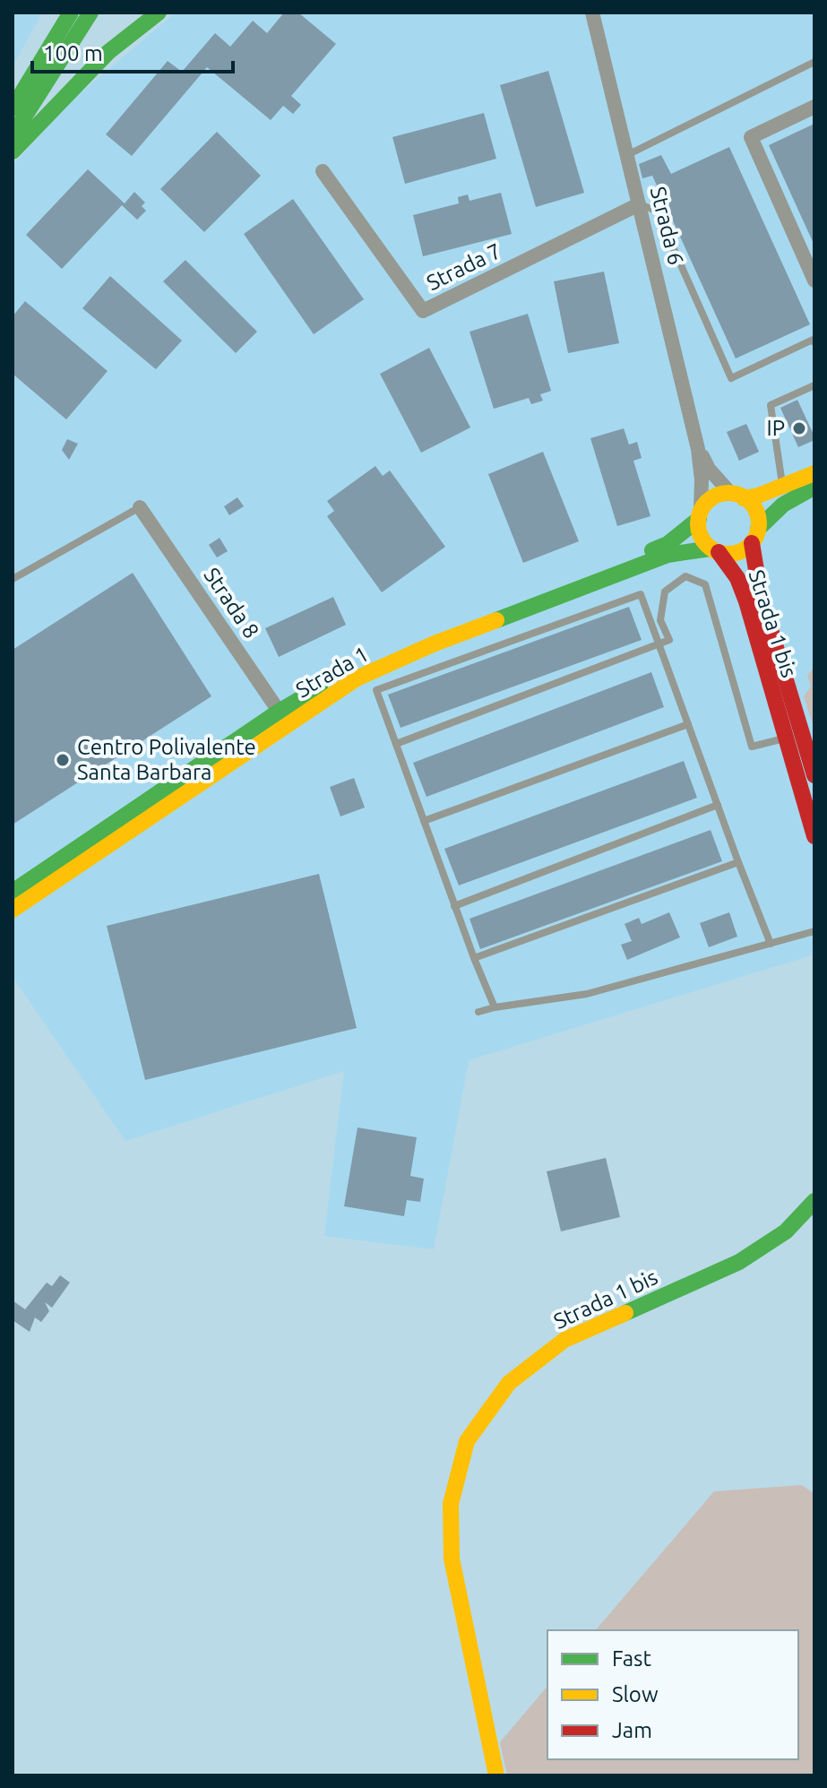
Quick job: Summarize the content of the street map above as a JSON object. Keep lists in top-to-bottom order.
{
  "streets": {
    "main road": ["Strada 1 bis", "Strada 1"],
    "street": ["Strada 6", "Strada 7", "Strada 8"]
  },
  "crossings": [
    ["Strada 6", "Strada 7"],
    ["Strada 6", "Strada 1 bis"],
    ["Strada 6", "Strada 1"],
    ["Strada 8", "Strada 1"],
    ["Strada 1 bis", "Strada 1"]
  ],
  "places": ["IP", "Centro Polivalente Santa Barbara"],
  "legend": ["Fast", "Slow", "Jam"],
  "scale_bar": "100 m"
}
